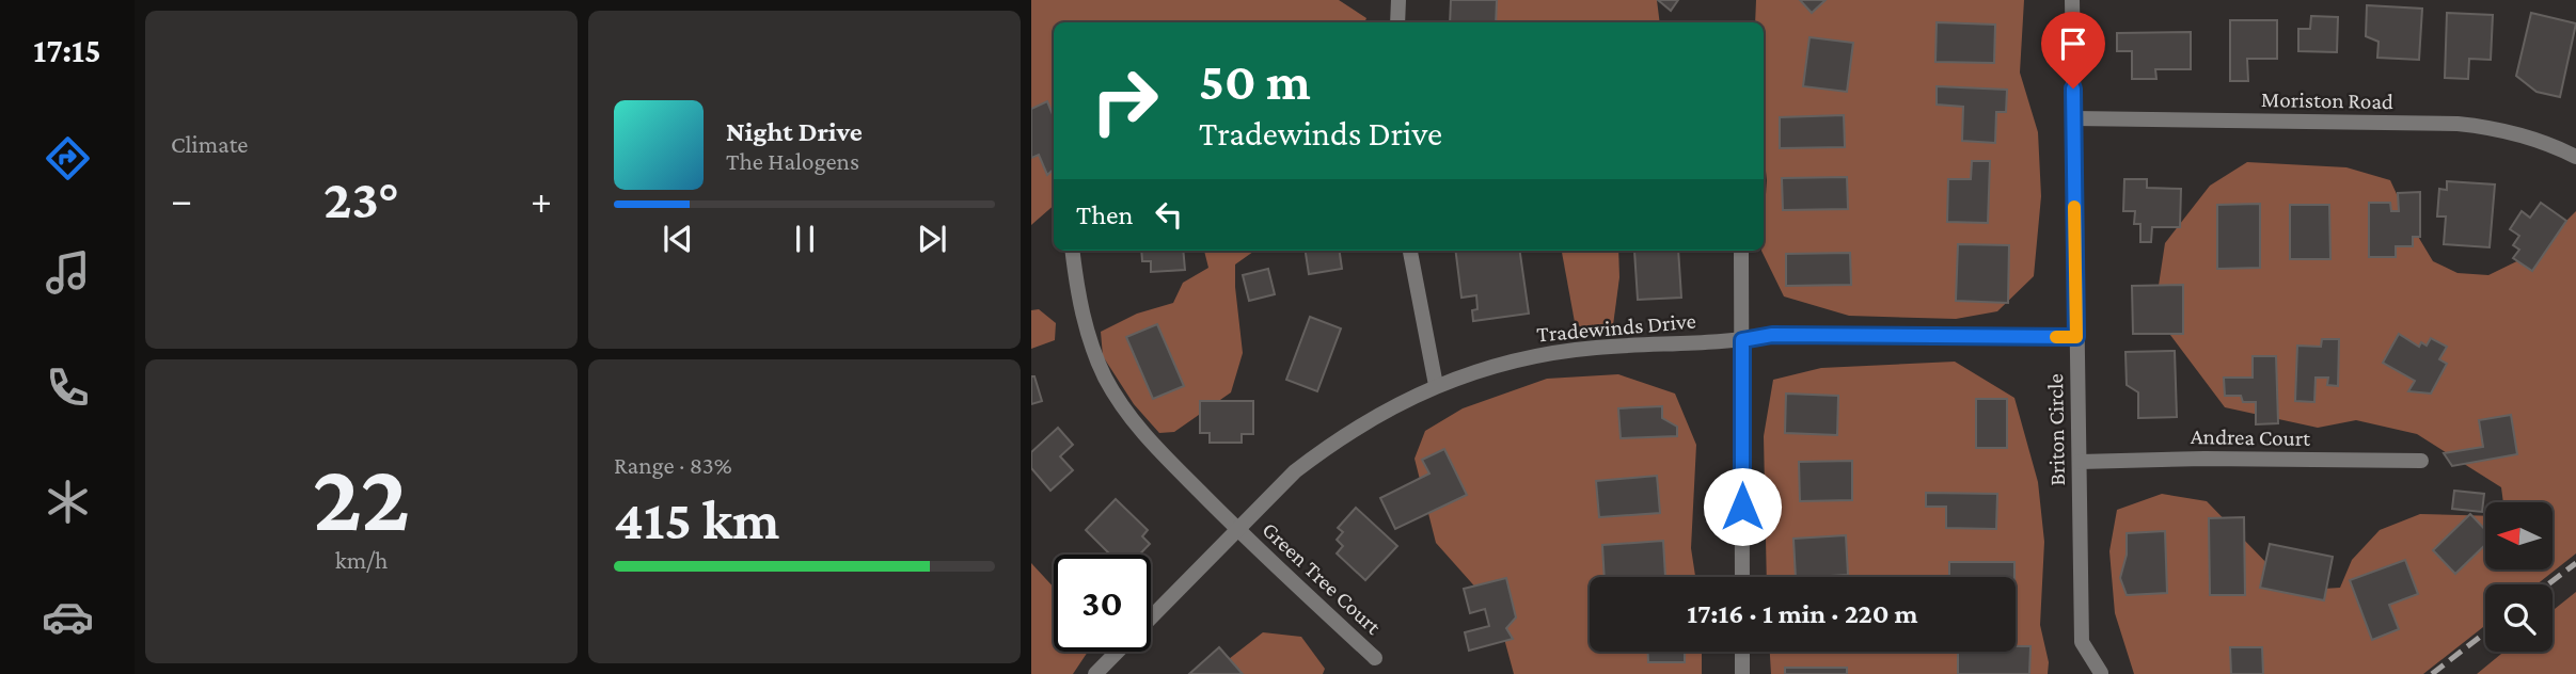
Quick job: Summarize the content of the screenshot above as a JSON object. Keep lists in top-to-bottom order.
{
  "streets": {
    "street": [
      "Moriston Road",
      "Tradewinds Drive",
      "Briton Circle",
      "Andrea Court",
      "Green Tree Court"
    ]
  },
  "crossings": [
    ["Moriston Road", "Briton Circle"],
    ["Tradewinds Drive", "Briton Circle"],
    ["Tradewinds Drive", "Green Tree Court"],
    ["Briton Circle", "Andrea Court"]
  ],
  "north": "left",
  "page": {
    "tabs": "17:15",
    "tile": [
      "Climate",
      ["22", "km/h"],
      ["Range · 83%", "415 km"]
    ],
    "turn": ["50 m", "Tradewinds Drive"],
    "song": ["Night Drive", "The Halogens"],
    "heat": ["−", "23°", "+"],
    "then": "Then",
    "limit": "30",
    "trip": "17:16 · 1 min · 220 m"
  }
}
